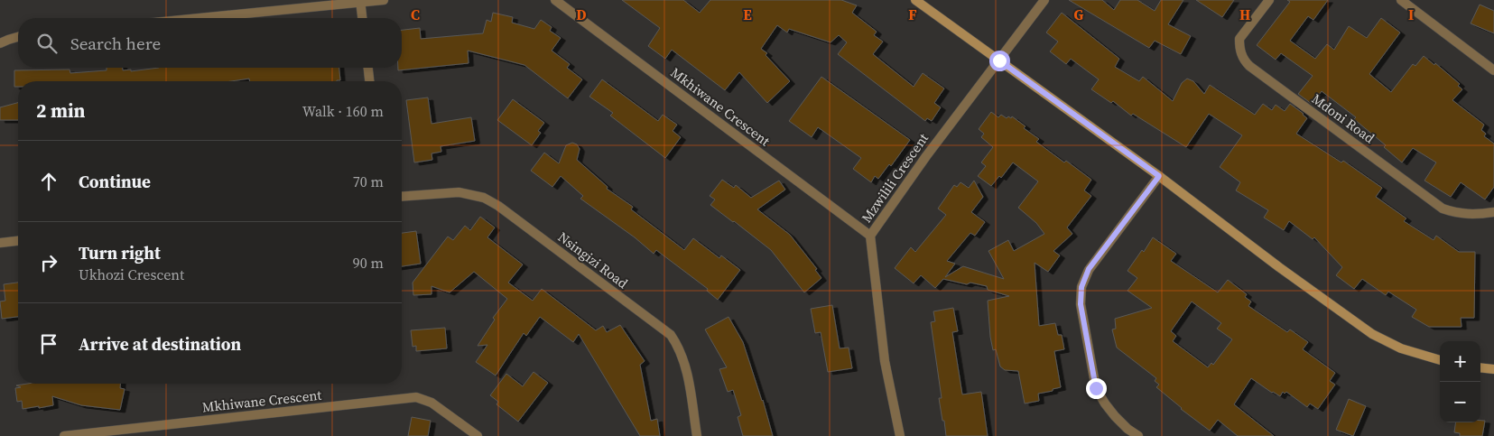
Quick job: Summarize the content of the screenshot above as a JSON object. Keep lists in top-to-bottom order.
{
  "streets": {
    "street": [
      "Mkhiwane Crescent",
      "Mdoni Road",
      "Mzwilili Crescent",
      "Nsingizi Road"
    ]
  },
  "crossings": [
    ["Mkhiwane Crescent", "Mzwilili Crescent"]
  ],
  "page": {
    "search": "Search here",
    "heading": ["2 min", "Walk · 160 m"],
    "list": [
      ["Continue", "70 m"],
      ["Turn right", "Ukhozi Crescent", "90 m"],
      "Arrive at destination"
    ],
    "map_buttons": ["+", "−"]
  },
  "grid": {
    "columns": [
      "C",
      "D",
      "E",
      "F",
      "G",
      "H",
      "I"
    ]
  }
}
